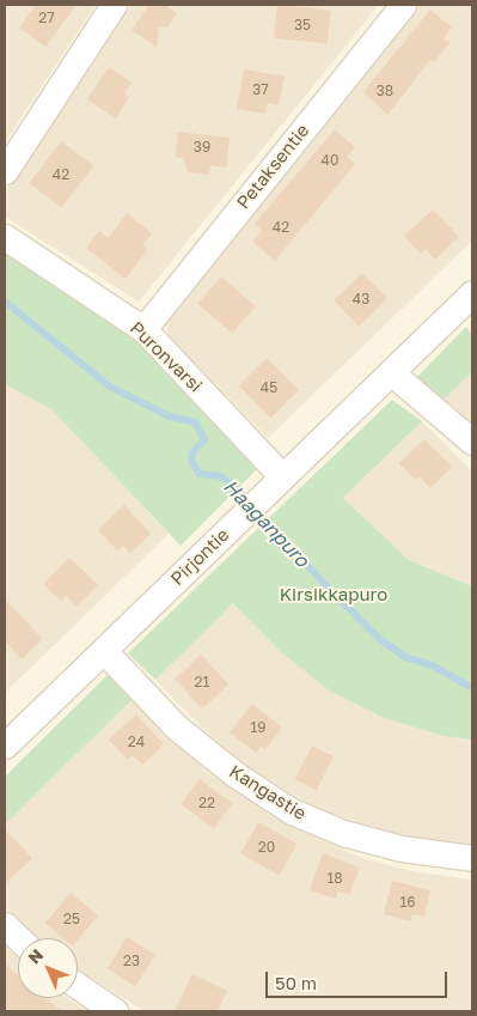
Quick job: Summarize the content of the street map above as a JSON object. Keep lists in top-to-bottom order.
{
  "streets": {
    "street": [
      "Petaksentie",
      "Puronvarsi",
      "Pirjontie",
      "Kangastie"
    ]
  },
  "crossings": [
    ["Petaksentie", "Puronvarsi"],
    ["Puronvarsi", "Pirjontie"],
    ["Pirjontie", "Kangastie"]
  ],
  "water": ["Haaganpuro"],
  "parks": ["Kirsikkapuro"],
  "house_numbers": [
    "27",
    "35",
    "37",
    "38",
    "39",
    "40",
    "42",
    "42",
    "43",
    "45",
    "21",
    "19",
    "24",
    "22",
    "20",
    "18",
    "16",
    "25",
    "23"
  ],
  "scale_bar": "50 m",
  "north": "top left"
}
